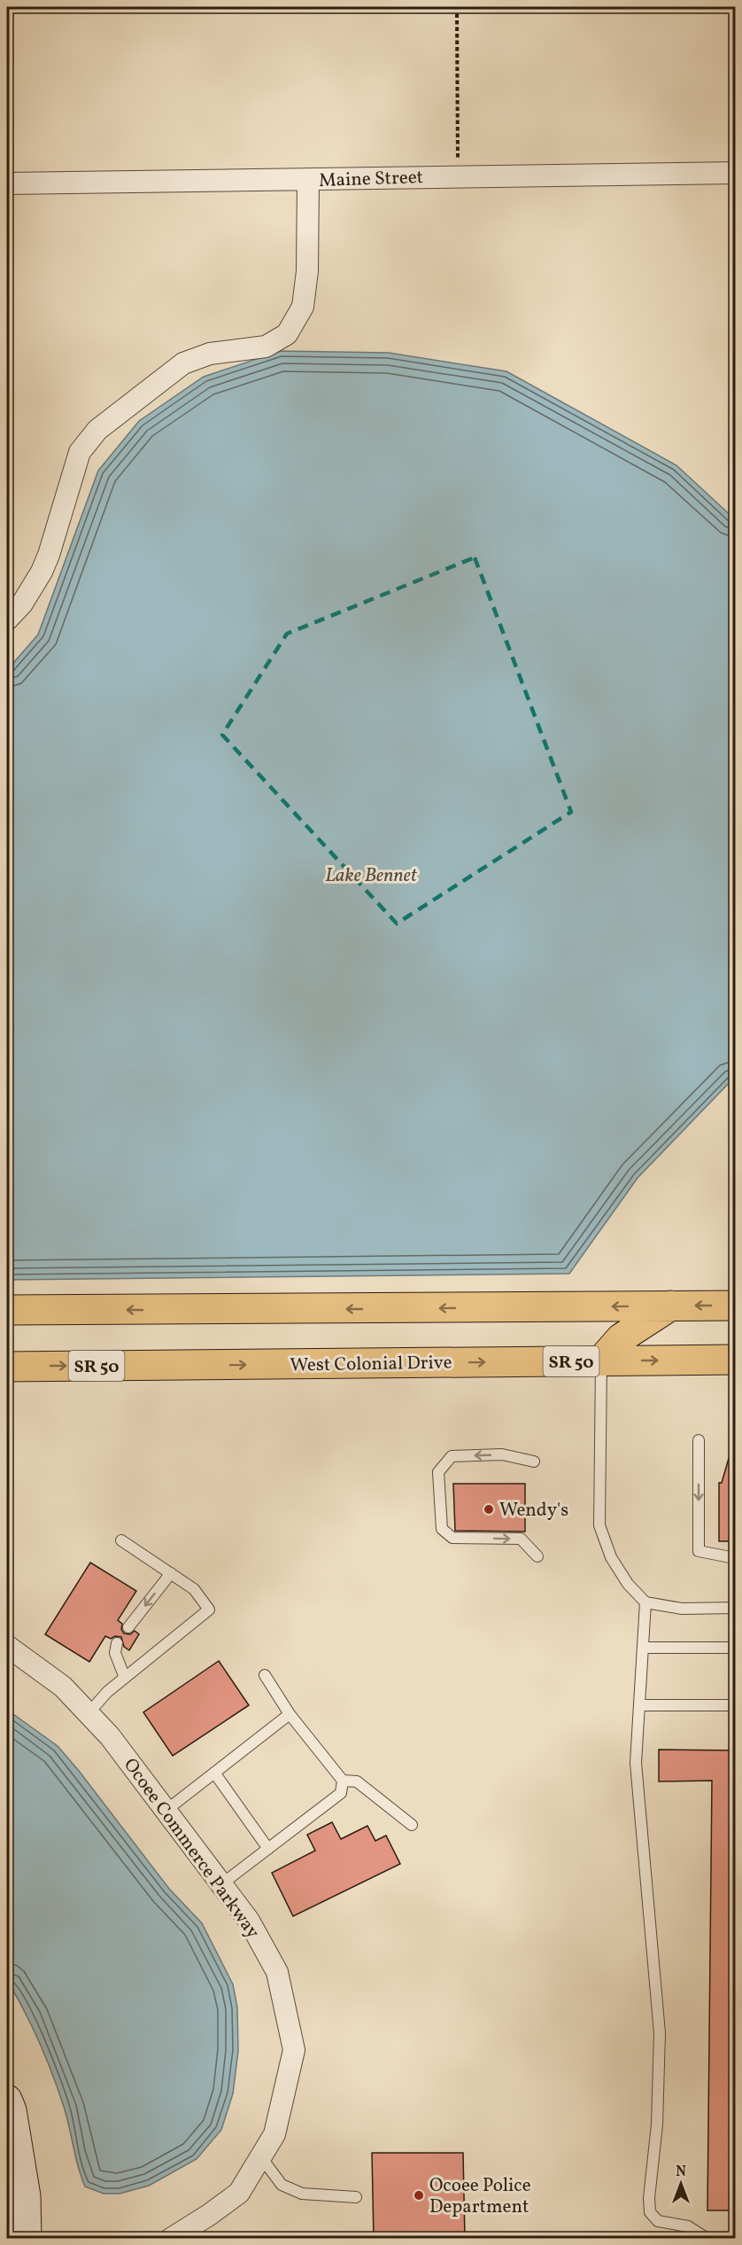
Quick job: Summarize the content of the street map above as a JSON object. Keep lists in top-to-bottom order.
{
  "streets": {
    "highway": ["SR 50", "West Colonial Drive"],
    "street": ["Maine Street", "Ocoee Commerce Parkway"]
  },
  "water": ["Lake Bennet"],
  "places": ["Wendy's", "Ocoee Police Department"],
  "north": "top"
}
